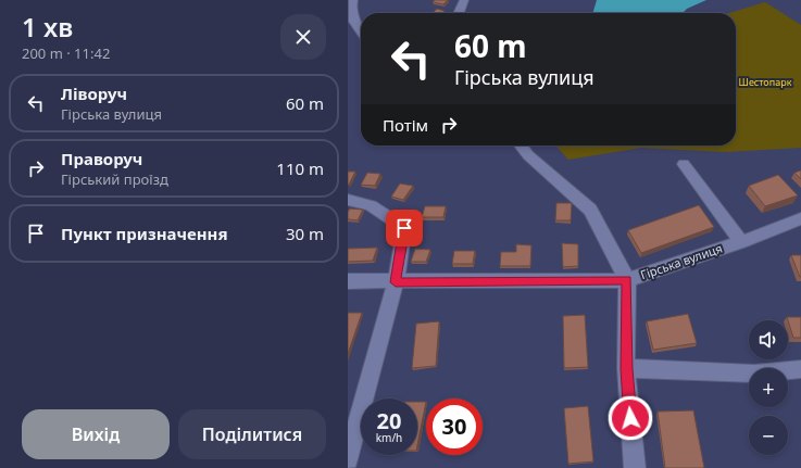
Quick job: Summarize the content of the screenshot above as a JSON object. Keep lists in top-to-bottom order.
{
  "streets": {
    "street": ["Гірська вулиця"]
  },
  "parks": ["Шестопарк"],
  "page": {
    "heading": ["1 хв", "200 m · 11:42"],
    "turn": ["60 m", "Гірська вулиця"],
    "list": [
      {
        "name": "Ліворуч",
        "note": "Гірська вулиця",
        "value": "60 m"
      },
      {
        "name": "Праворуч",
        "note": "Гірський проїзд",
        "value": "110 m"
      },
      {
        "name": "Пункт призначення",
        "value": "30 m"
      }
    ],
    "then": "Потім",
    "map_buttons": ["+", "−"],
    "speed": "20 km/h",
    "limit": "30",
    "buttons": ["Вихід", "Поділитися"]
  }
}
